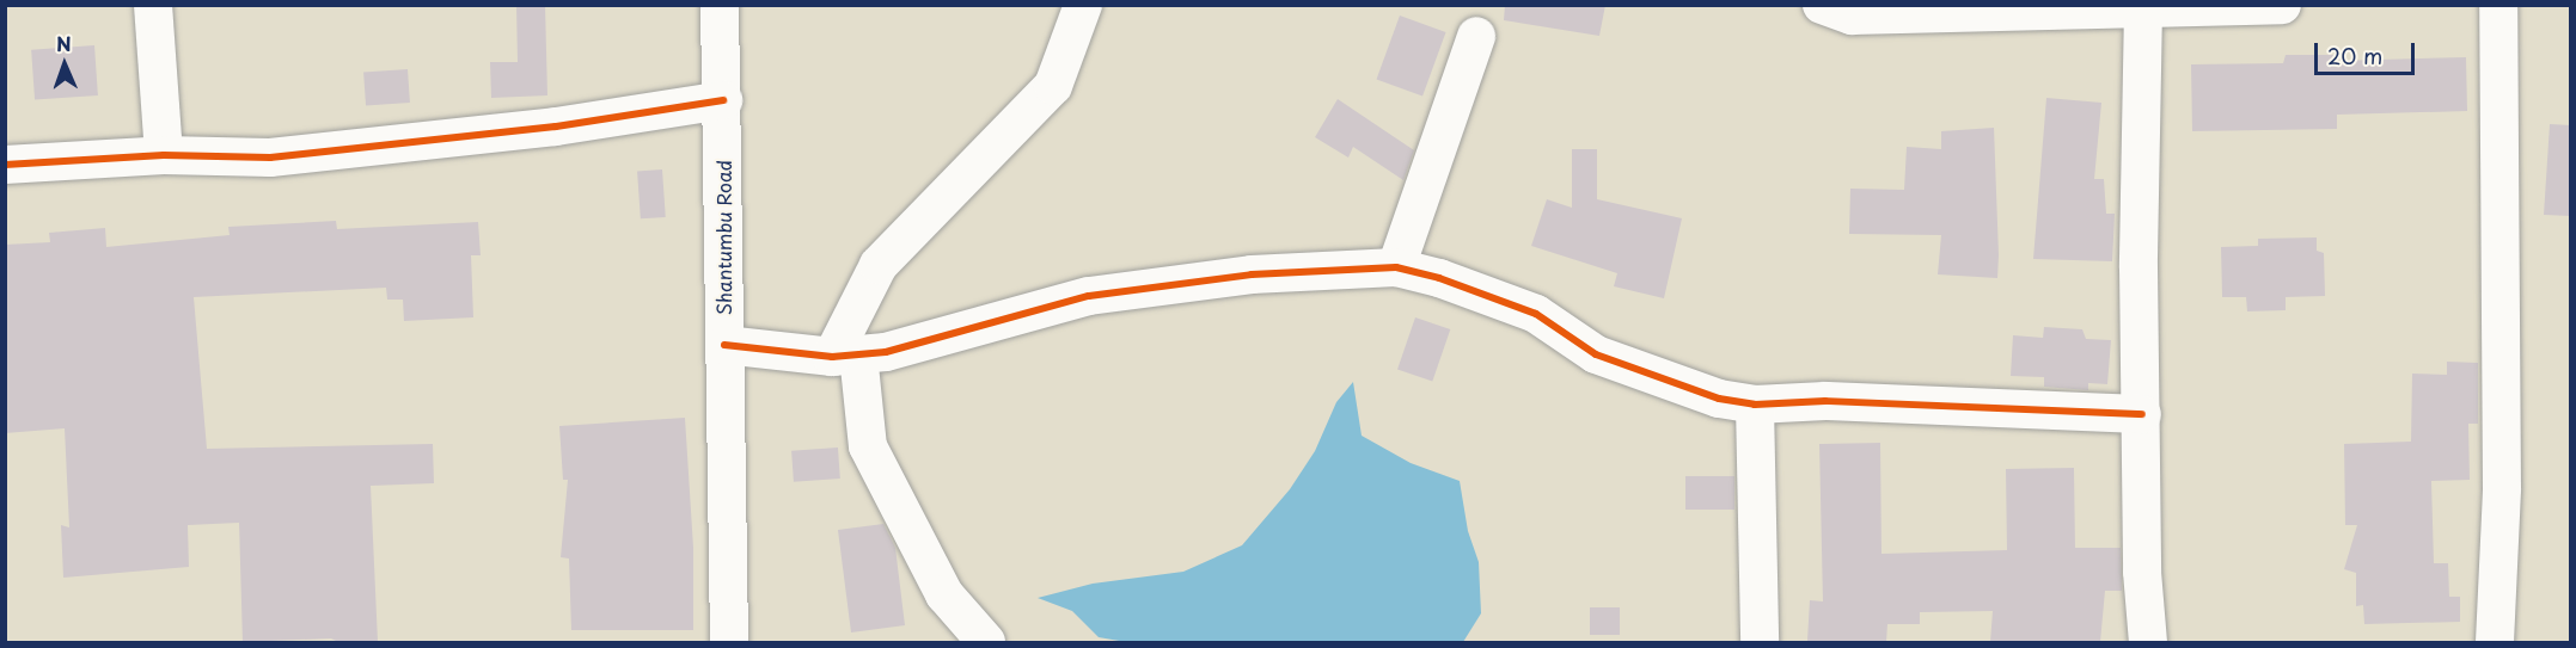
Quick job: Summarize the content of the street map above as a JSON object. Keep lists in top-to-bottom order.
{
  "streets": {
    "street": ["Shantumbu Road"]
  },
  "scale_bar": "20 m",
  "north": "top"
}
